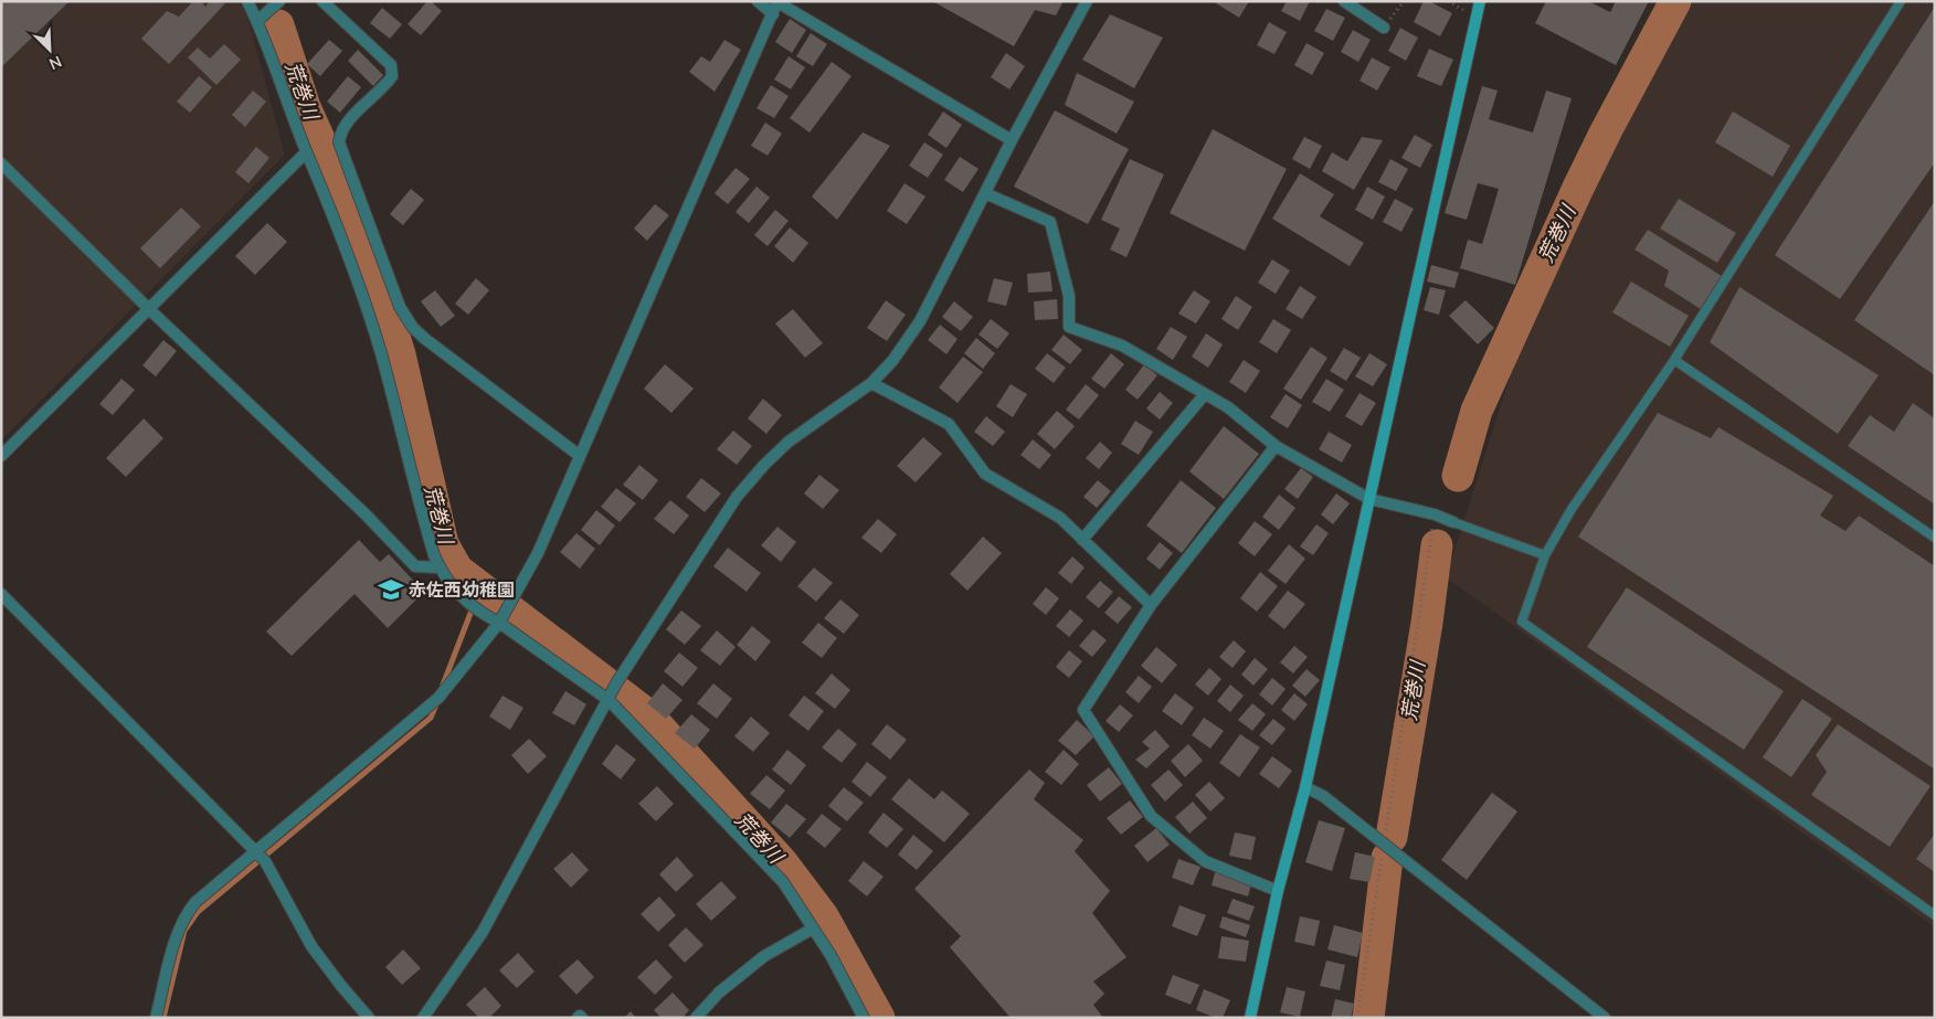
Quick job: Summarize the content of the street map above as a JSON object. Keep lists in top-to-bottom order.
{
  "water": ["荒巻川"],
  "places": {
    "school or university": ["赤佐西幼稚園"]
  },
  "north": "bottom right"
}
